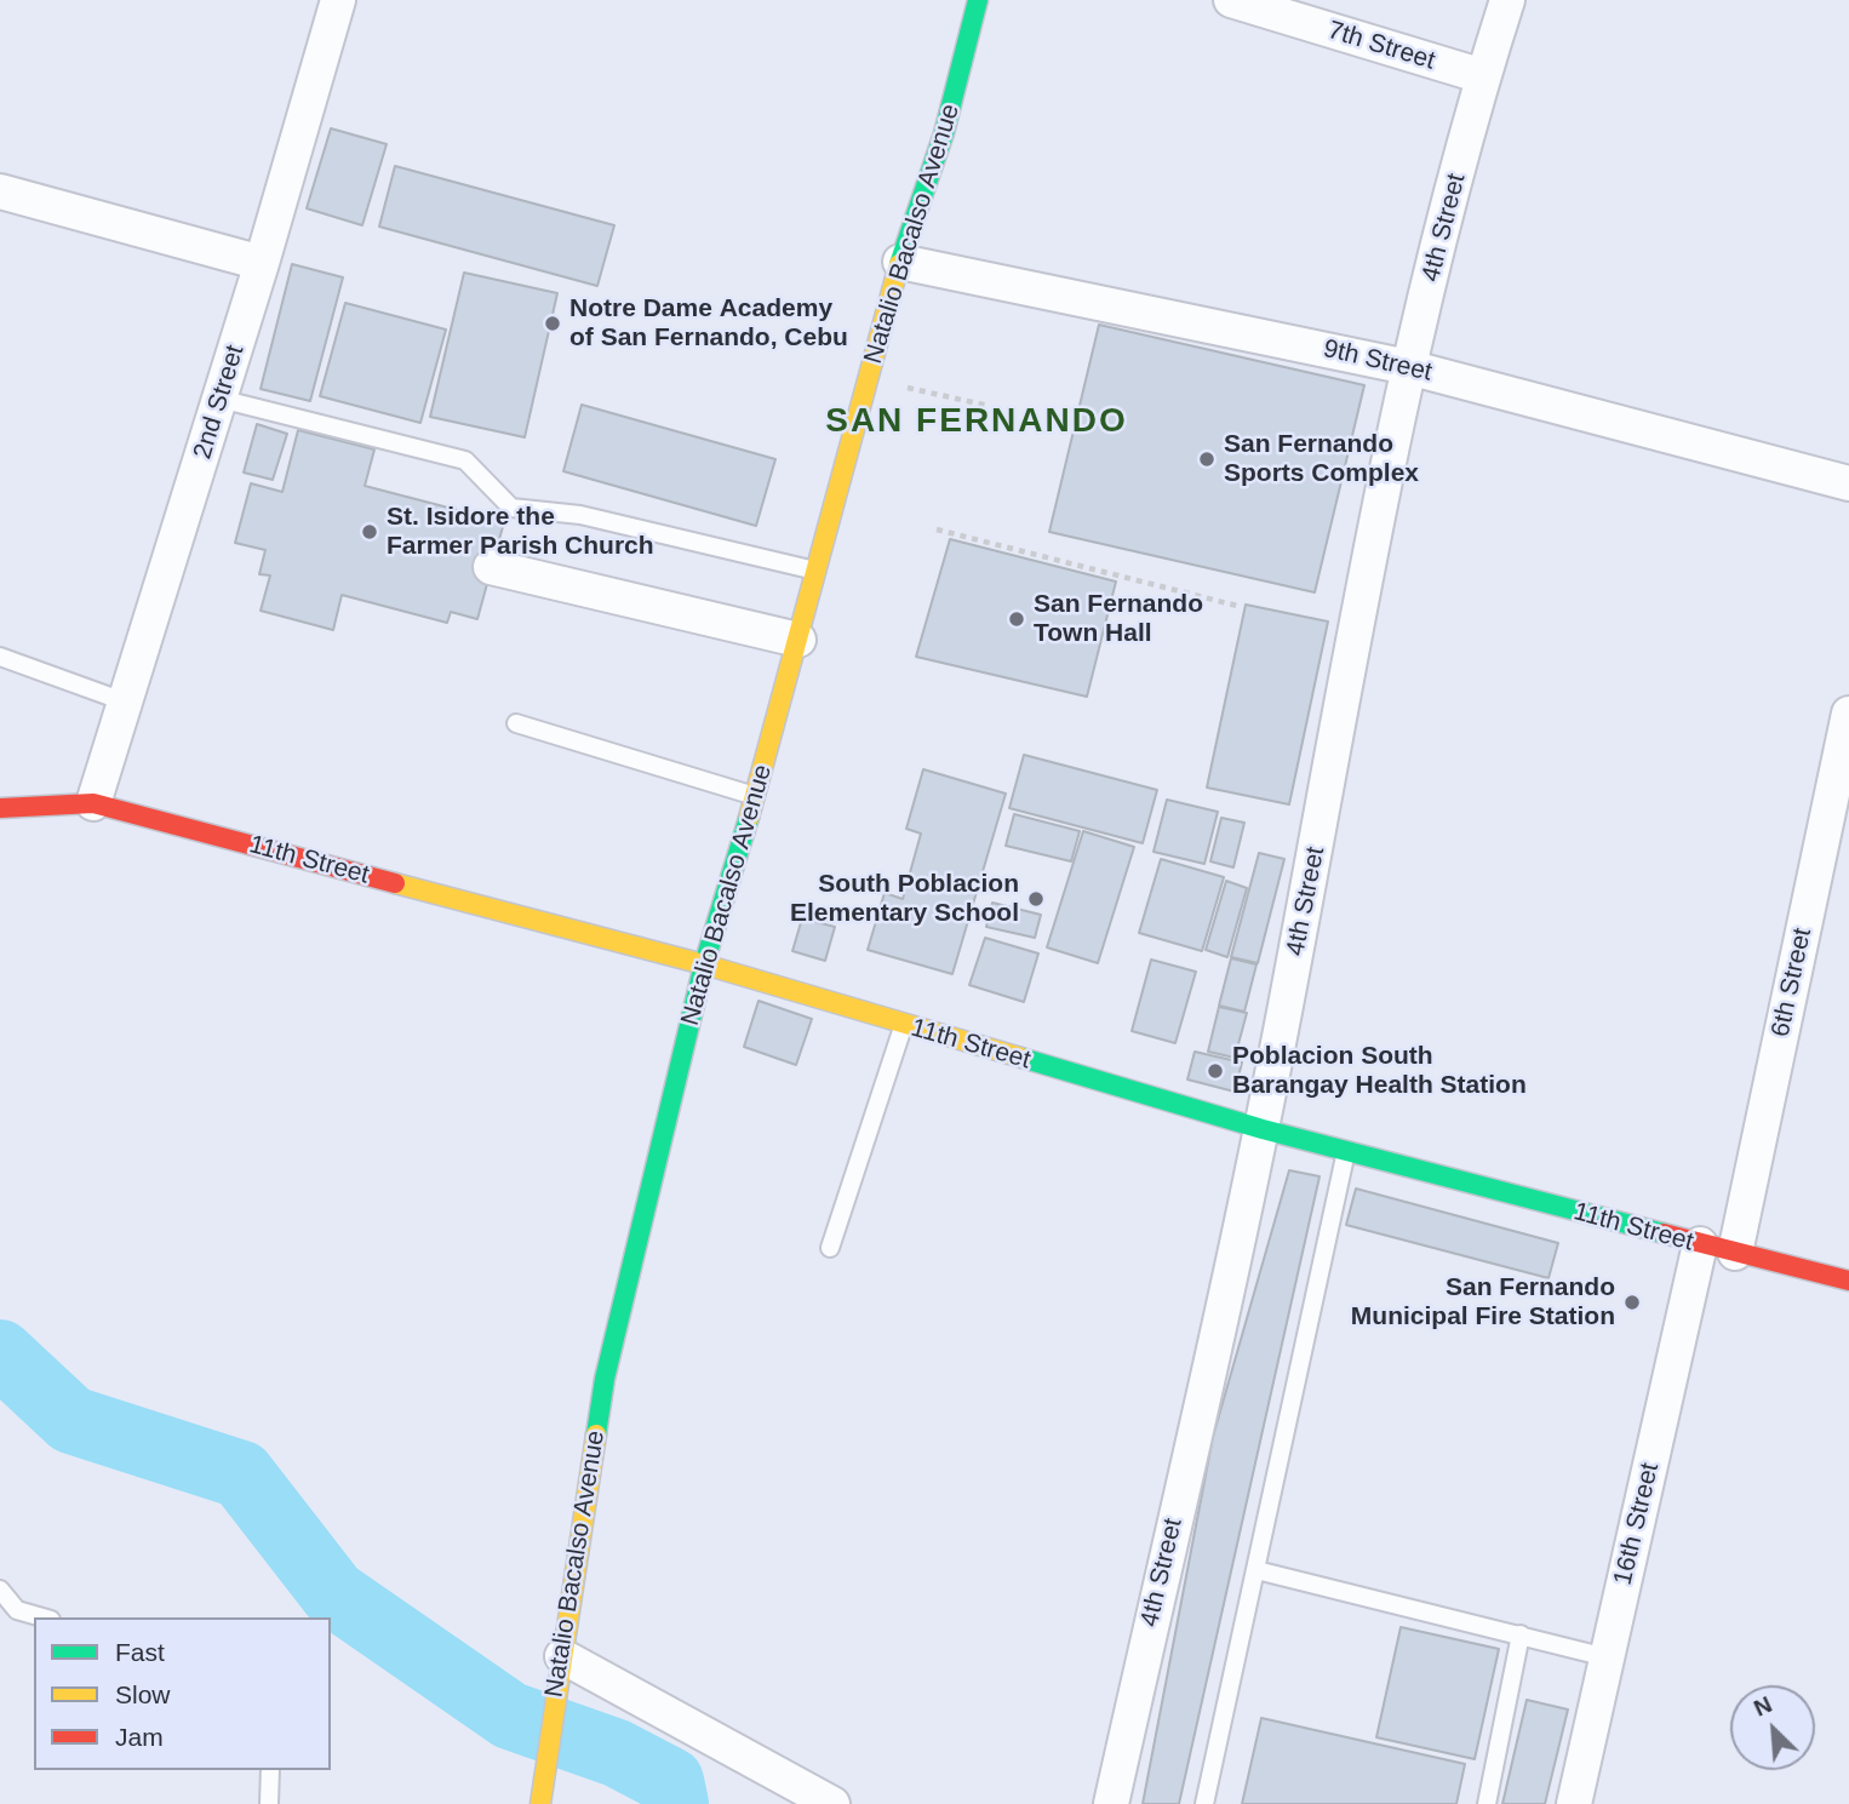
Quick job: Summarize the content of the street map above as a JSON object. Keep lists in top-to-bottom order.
{
  "streets": {
    "main road": ["Natalio Bacalso Avenue", "11th Street"],
    "street": [
      "7th Street",
      "4th Street",
      "9th Street",
      "2nd Street",
      "6th Street",
      "16th Street"
    ]
  },
  "crossings": [
    ["7th Street", "4th Street"],
    ["4th Street", "9th Street"],
    ["4th Street", "11th Street"],
    ["Natalio Bacalso Avenue", "9th Street"],
    ["Natalio Bacalso Avenue", "11th Street"],
    ["2nd Street", "11th Street"],
    ["11th Street", "6th Street"],
    ["11th Street", "16th Street"]
  ],
  "districts": ["SAN FERNANDO"],
  "places": [
    "Notre Dame Academy of San Fernando, Cebu",
    "San Fernando Sports Complex",
    "St. Isidore the Farmer Parish Church",
    "San Fernando Town Hall",
    "South Poblacion Elementary School",
    "Poblacion South Barangay Health Station",
    "San Fernando Municipal Fire Station"
  ],
  "legend": ["Fast", "Slow", "Jam"],
  "north": "top left"
}
